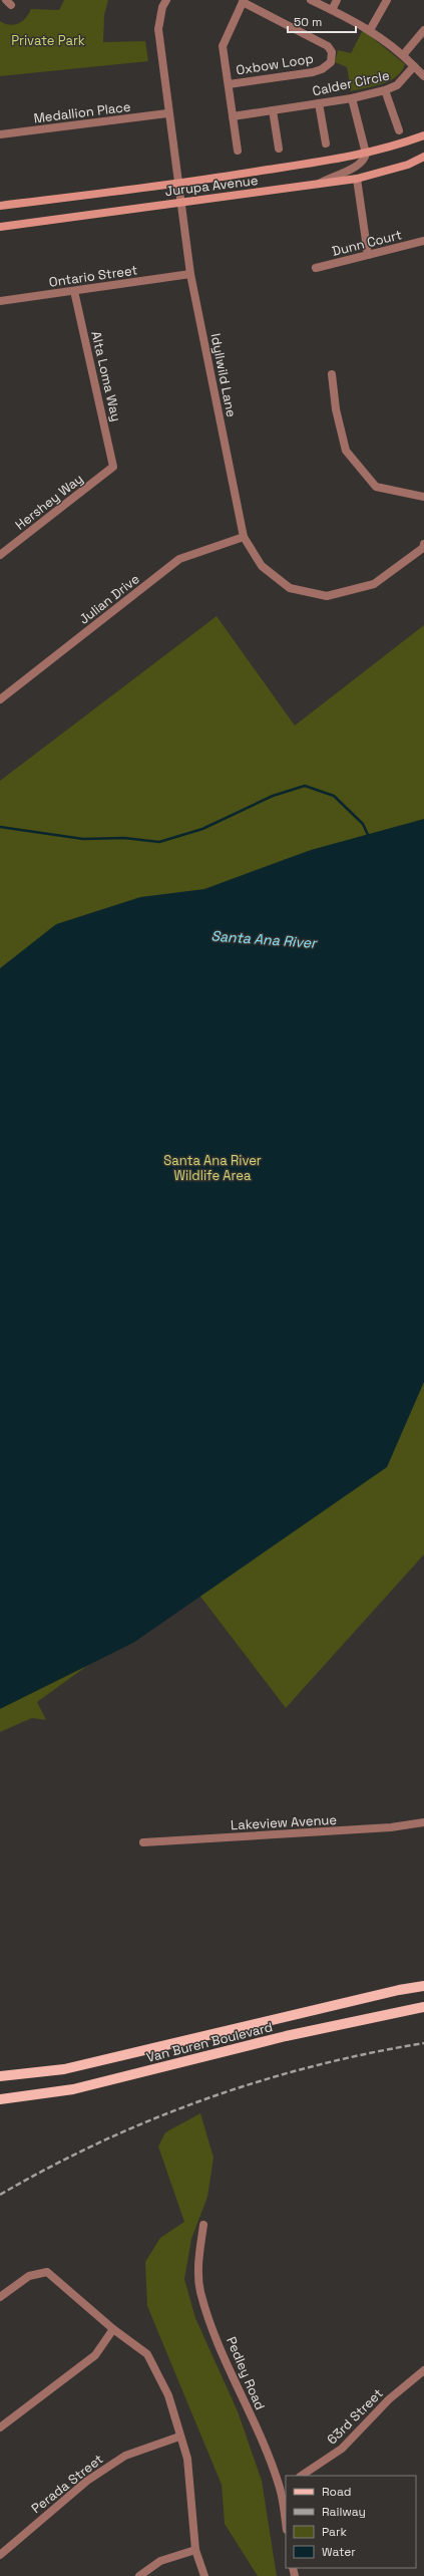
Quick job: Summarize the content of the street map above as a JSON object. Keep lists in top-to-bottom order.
{
  "streets": {
    "main road": ["Jurupa Avenue", "Van Buren Boulevard"],
    "street": [
      "Oxbow Loop",
      "Calder Circle",
      "Medallion Place",
      "Dunn Court",
      "Ontario Street",
      "Idyllwild Lane",
      "Alta Loma Way",
      "Hershey Way",
      "Julian Drive",
      "Lakeview Avenue",
      "Pedley Road",
      "63rd Street",
      "Perada Street"
    ]
  },
  "crossings": [
    ["Medallion Place", "Idyllwild Lane"],
    ["Jurupa Avenue", "Idyllwild Lane"],
    ["Ontario Street", "Idyllwild Lane"],
    ["Ontario Street", "Alta Loma Way"],
    ["Idyllwild Lane", "Julian Drive"],
    ["Alta Loma Way", "Hershey Way"]
  ],
  "water": ["Santa Ana River"],
  "parks": ["Private Park", "Santa Ana River Wildlife Area"],
  "legend": [
    "Road",
    "Railway",
    "Park",
    "Water"
  ],
  "scale_bar": "50 m"
}
